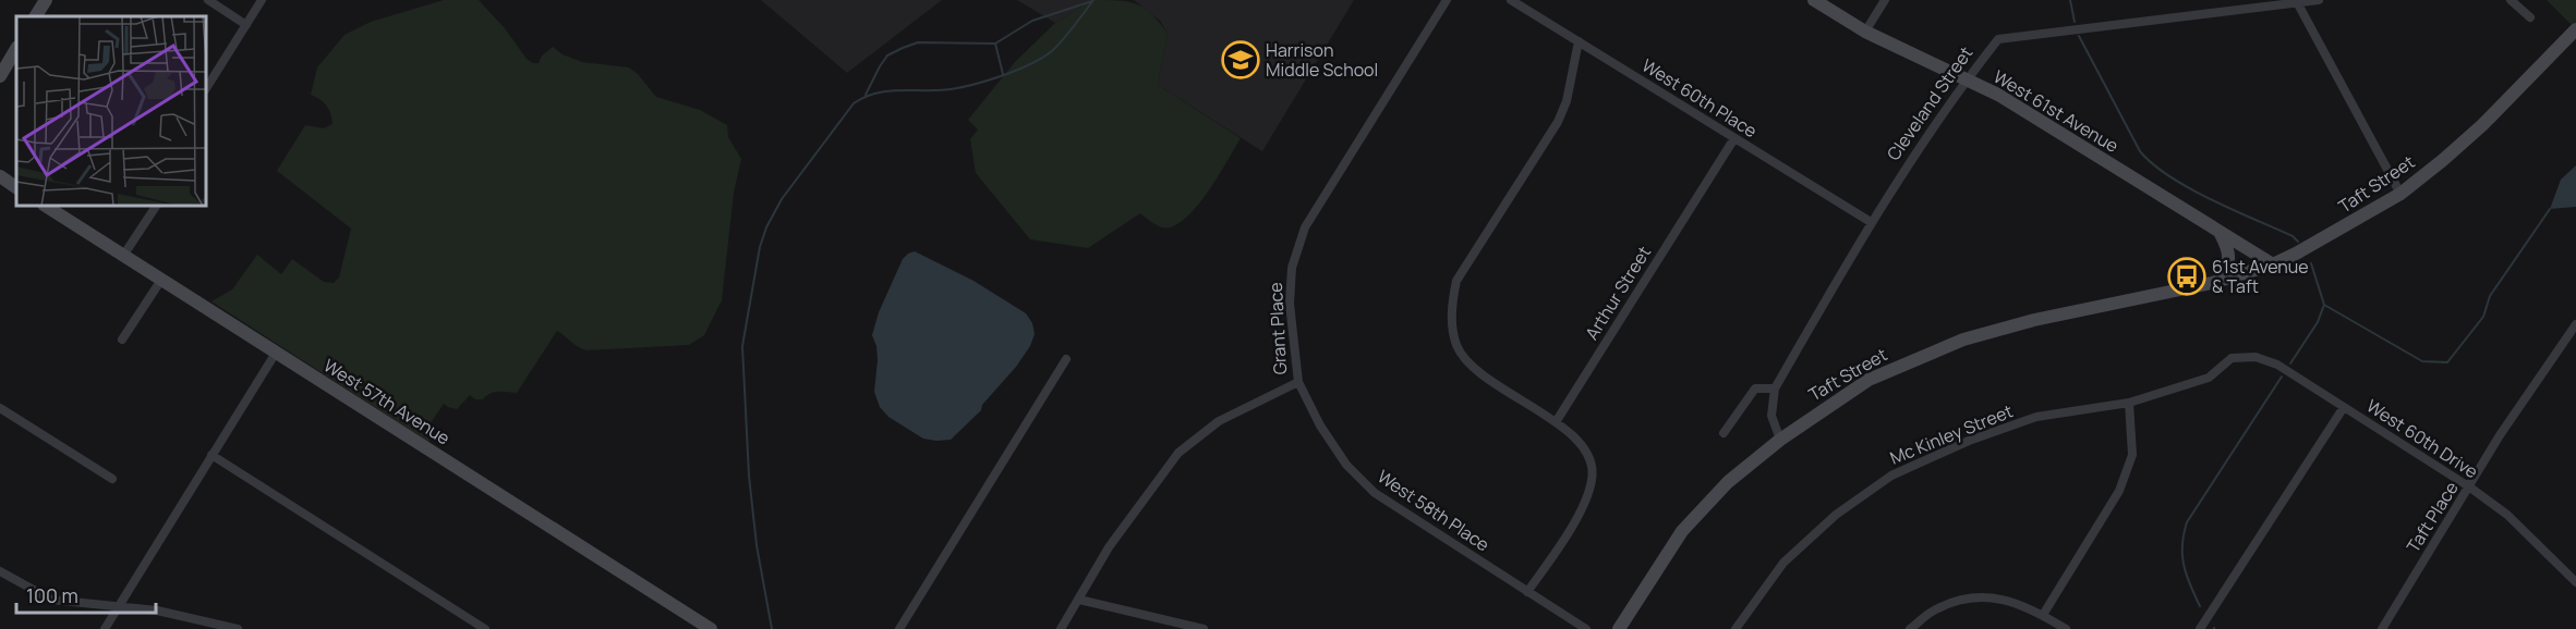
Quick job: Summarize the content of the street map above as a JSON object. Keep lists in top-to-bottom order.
{
  "streets": {
    "main road": ["West 61st Avenue", "Taft Street", "West 57th Avenue"],
    "street": [
      "West 60th Place",
      "Cleveland Street",
      "Arthur Street",
      "Grant Place",
      "Mc Kinley Street",
      "West 60th Drive",
      "West 58th Place",
      "Taft Place"
    ]
  },
  "crossings": [
    ["West 60th Place", "Cleveland Street"],
    ["West 60th Place", "Arthur Street"],
    ["Cleveland Street", "West 61st Avenue"],
    ["Cleveland Street", "Taft Street"],
    ["West 61st Avenue", "Taft Street"],
    ["Grant Place", "West 58th Place"],
    ["Mc Kinley Street", "West 60th Drive"],
    ["West 60th Drive", "Taft Place"]
  ],
  "places": {
    "school or university": ["Harrison Middle School"],
    "bus stop": ["61st Avenue & Taft"]
  },
  "scale_bar": "100 m"
}
